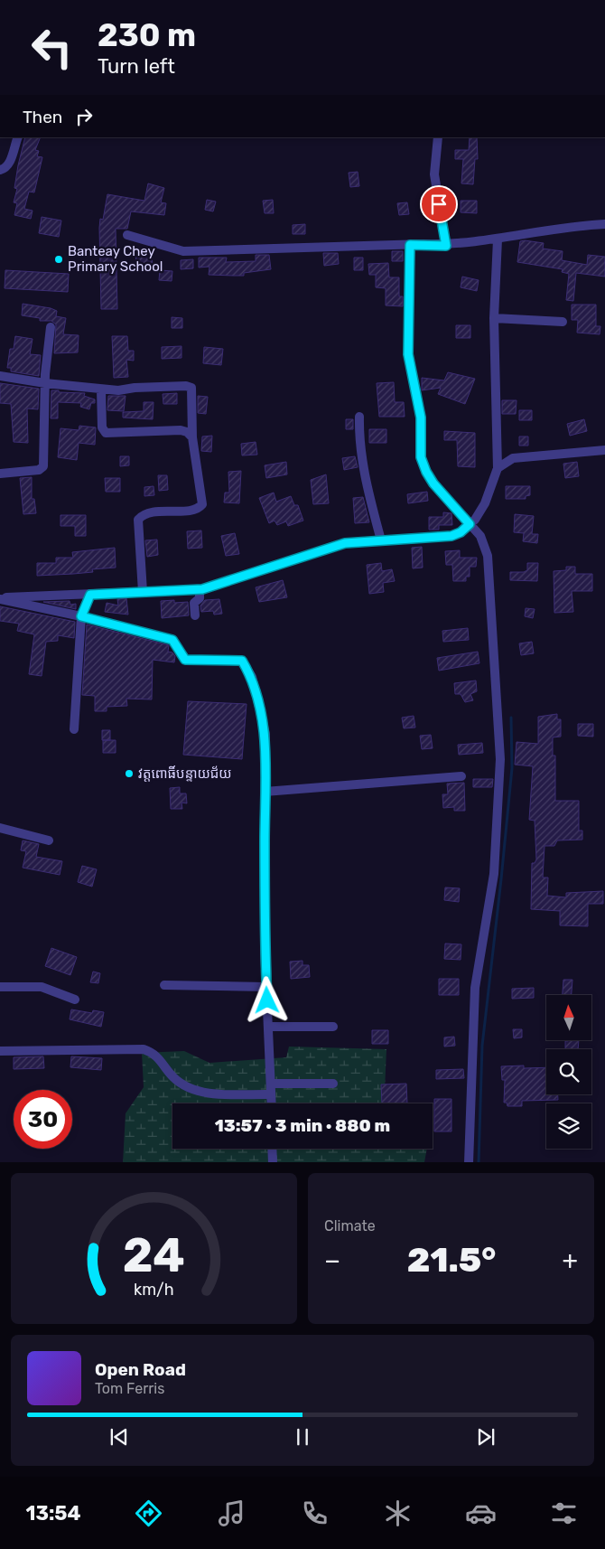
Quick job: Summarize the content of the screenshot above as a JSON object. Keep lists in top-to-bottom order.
{
  "places": ["Banteay Chey Primary School", "វត្តពោធិ៍បន្ទាយជ័យ"],
  "north": "top",
  "page": {
    "turn": ["230 m", "Turn left"],
    "then": "Then",
    "limit": "30",
    "trip": "13:57 · 3 min · 880 m",
    "tile": "Climate",
    "heat": ["−", "21.5°", "+"],
    "song": ["Open Road", "Tom Ferris"],
    "tabs": "13:54",
    "gauge": ["24", "km/h"]
  }
}
